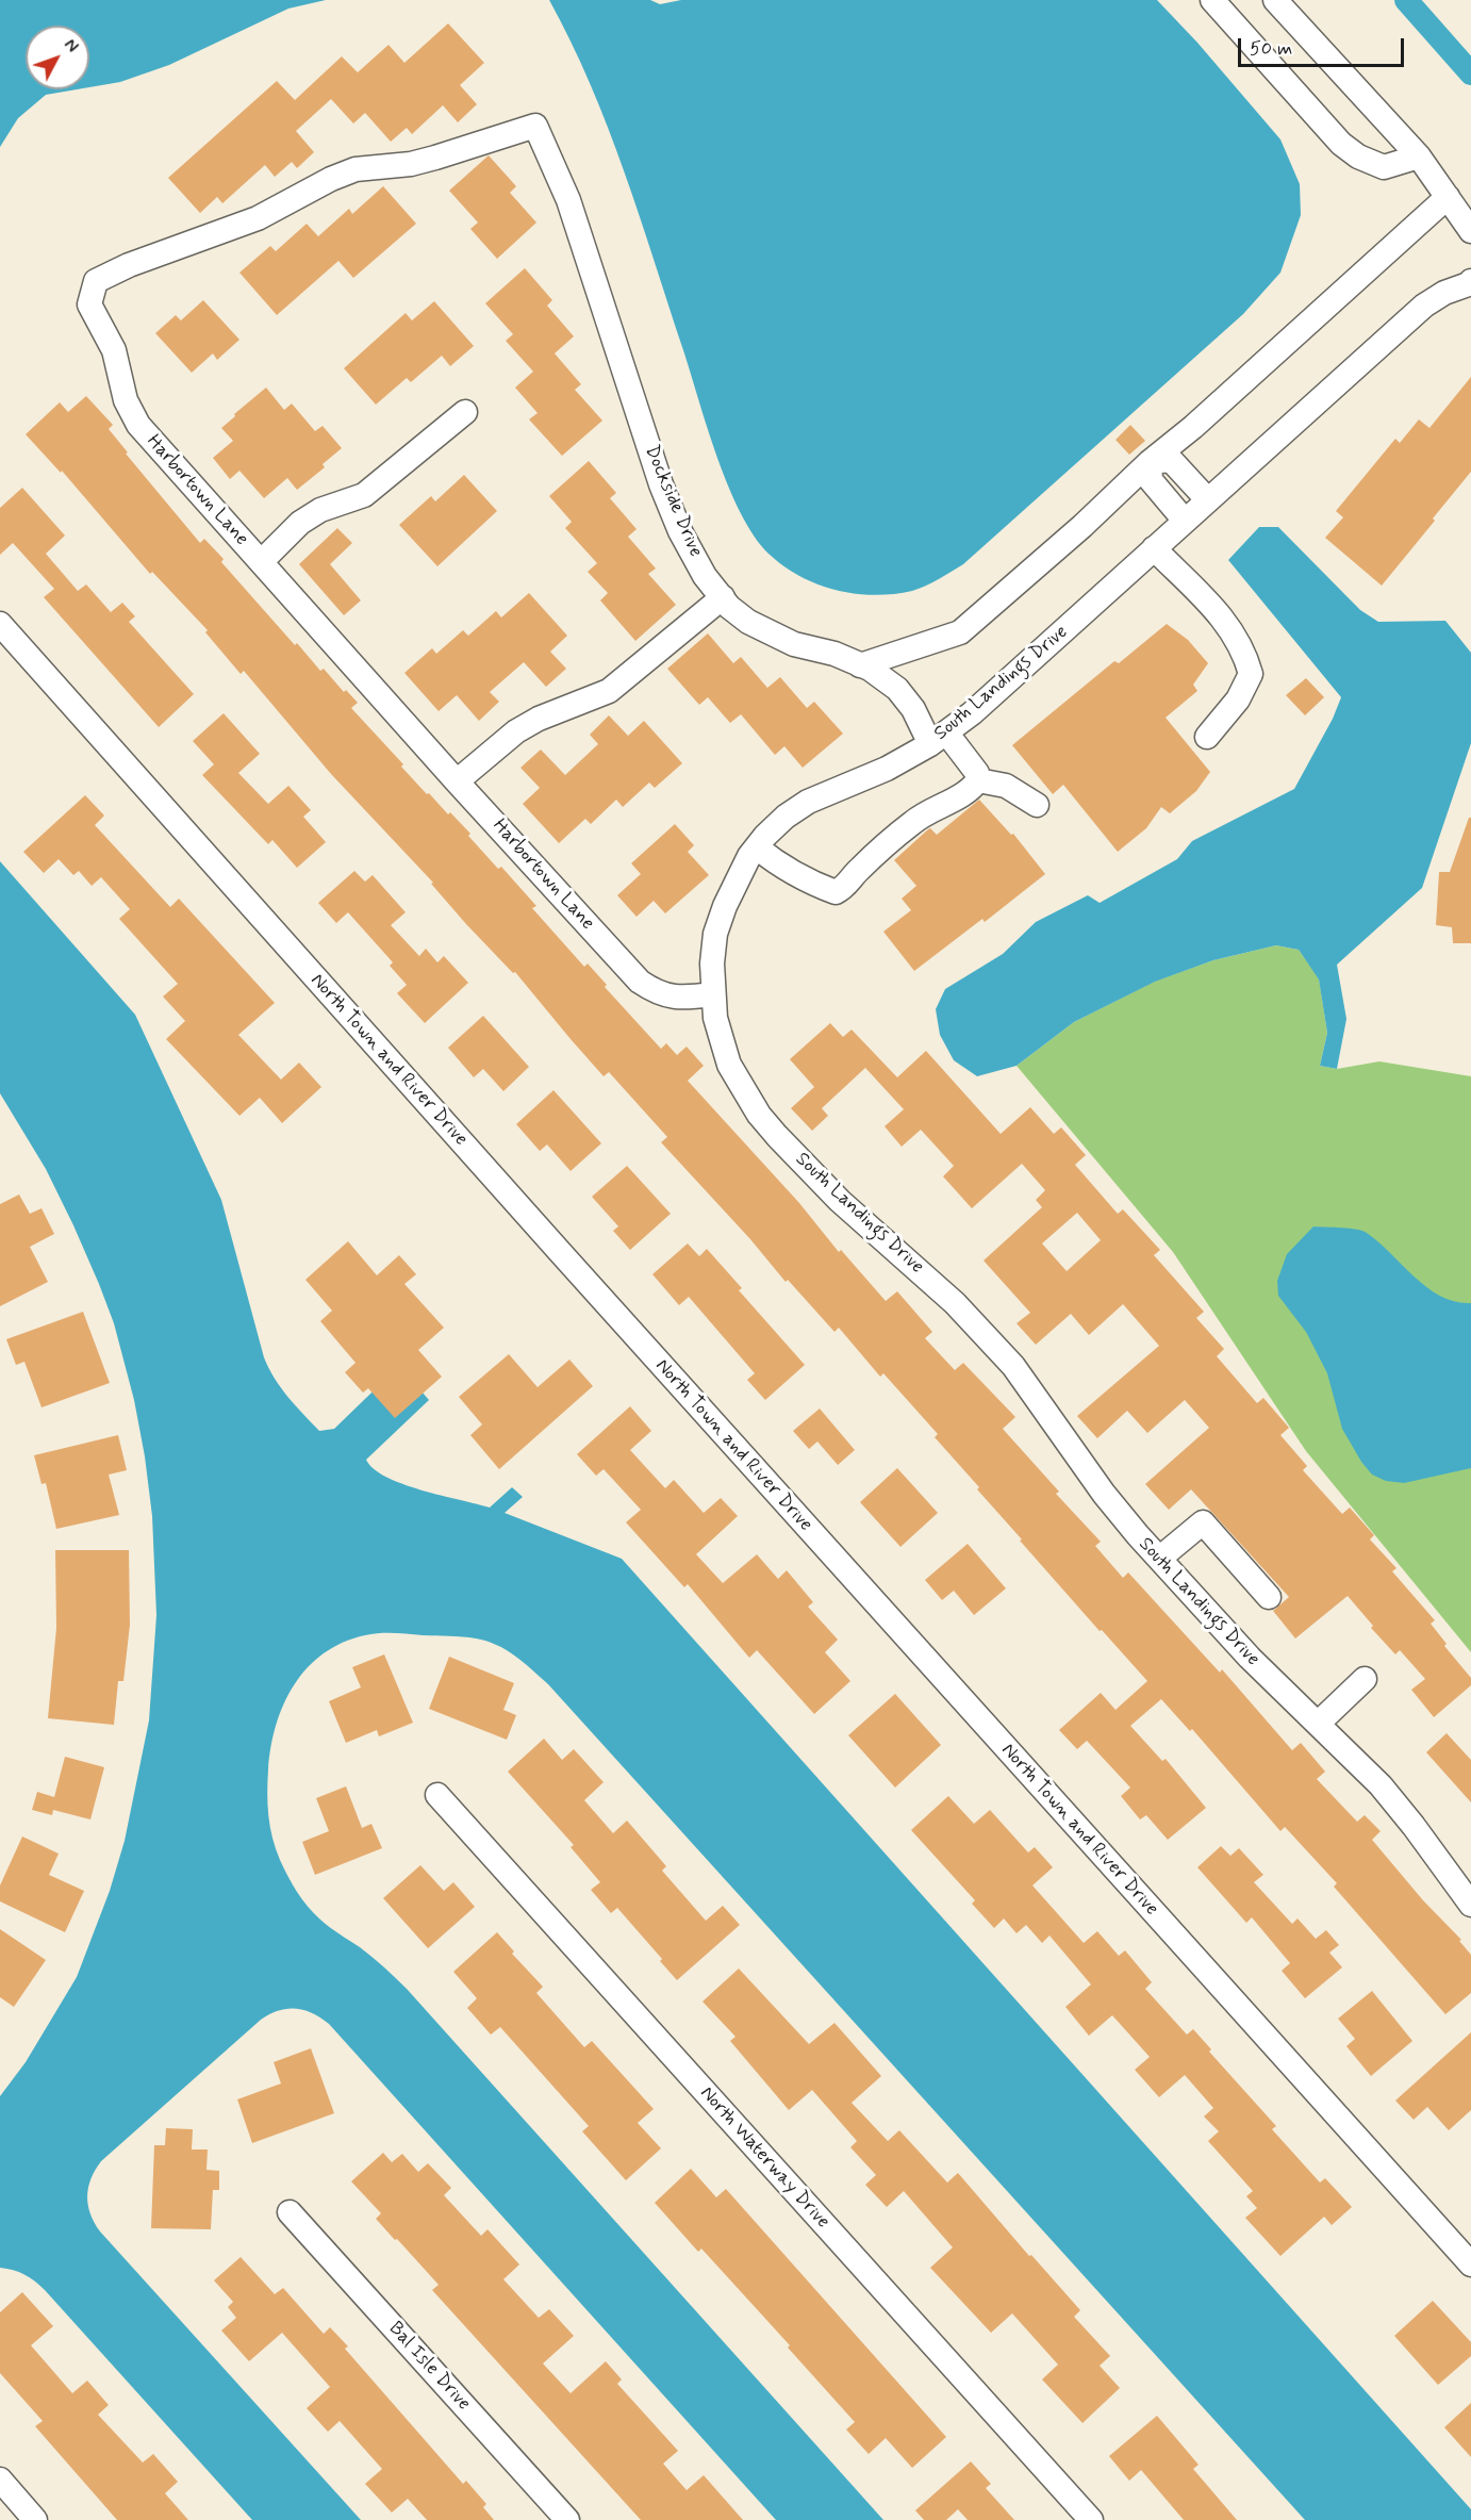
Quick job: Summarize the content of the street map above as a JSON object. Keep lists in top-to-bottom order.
{
  "streets": {
    "street": [
      "Harbortown Lane",
      "Dockside Drive",
      "South Landings Drive",
      "North Town and River Drive",
      "North Waterway Drive",
      "Bal Isle Drive"
    ]
  },
  "crossings": [
    ["Harbortown Lane", "Dockside Drive"],
    ["Harbortown Lane", "South Landings Drive"],
    ["Dockside Drive", "South Landings Drive"]
  ],
  "scale_bar": "50 m",
  "north": "top right"
}
